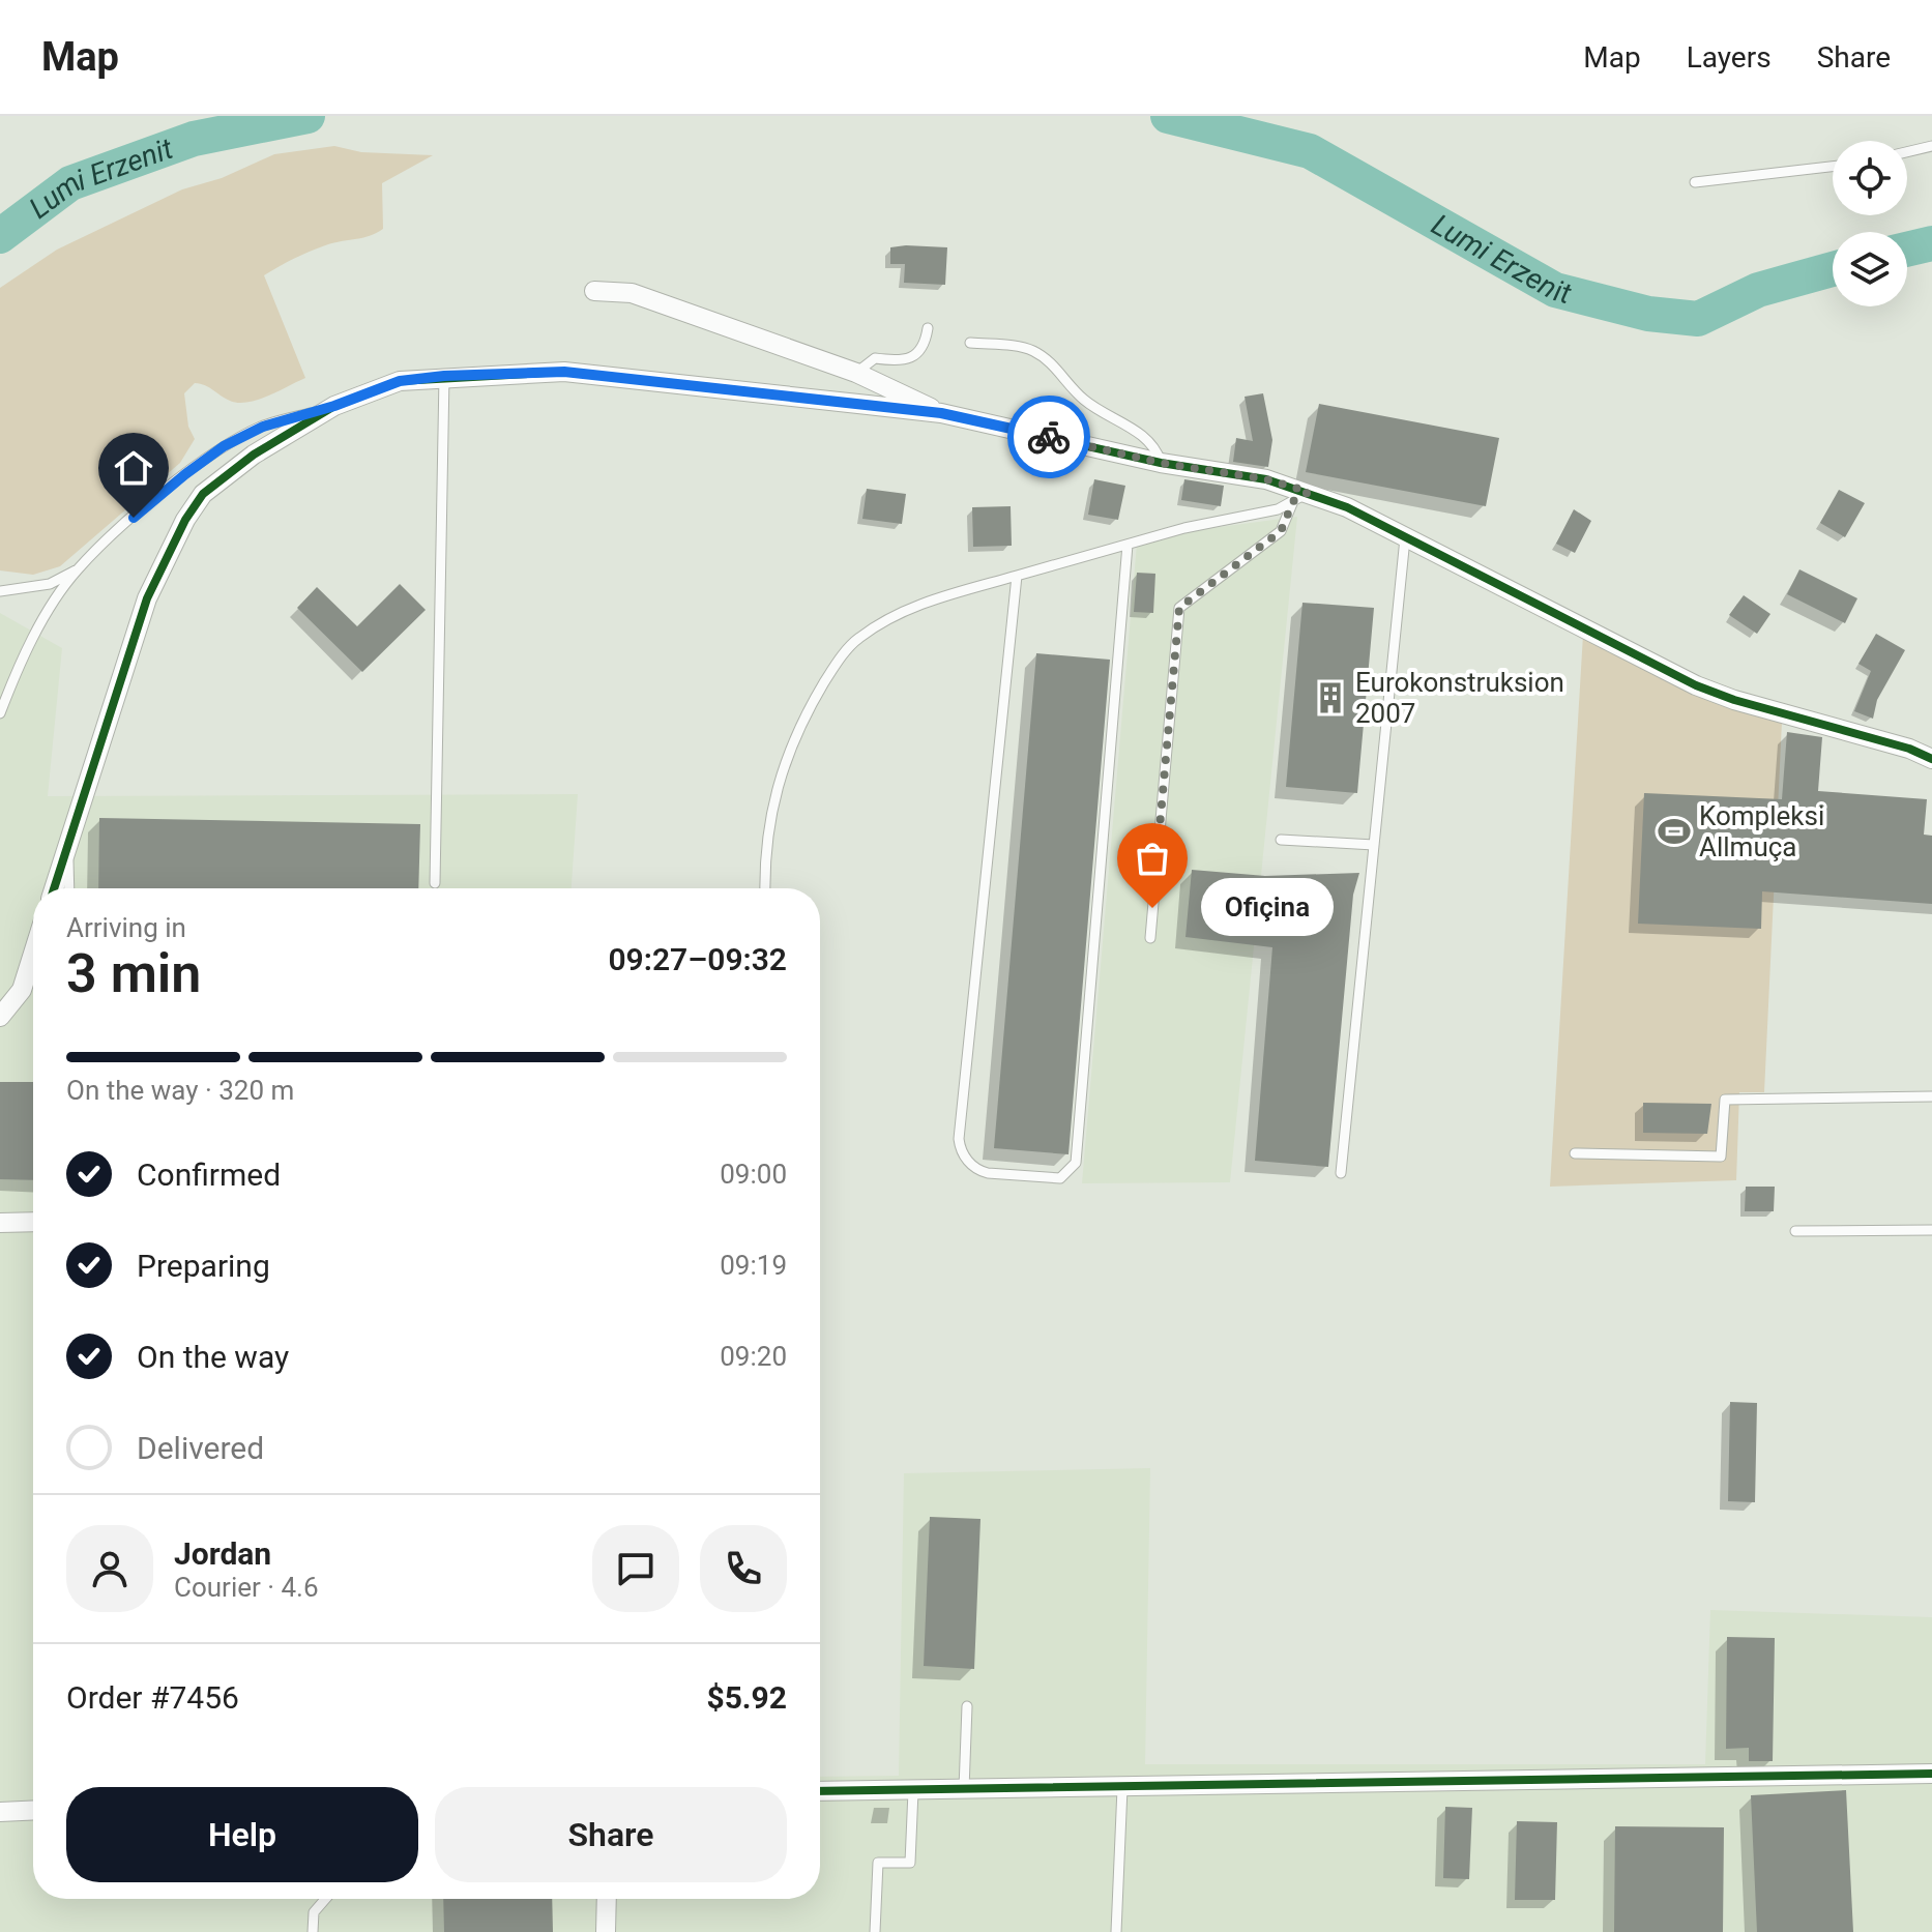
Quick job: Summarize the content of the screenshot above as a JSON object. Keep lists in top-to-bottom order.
{
  "water": ["Lumi Erzenit"],
  "places": {
    "building": ["Eurokonstruksion 2007"],
    "sports": ["Kompleksi Allmuça"],
    "other": ["Ofiçina"]
  },
  "page": {
    "header": "Map",
    "nav": ["Map", "Layers", "Share"],
    "bubble": "Ofiçina",
    "heading": ["3 min", "Arriving in", "09:27–09:32"],
    "panel": [
      "Jordan",
      "Courier · 4.6",
      "Order #7456",
      "$5.92"
    ],
    "bar": "On the way · 320 m",
    "list": [
      ["Confirmed", "09:00"],
      ["Preparing", "09:19"],
      ["On the way", "09:20"],
      "Delivered"
    ],
    "buttons": ["Help", "Share"]
  }
}
